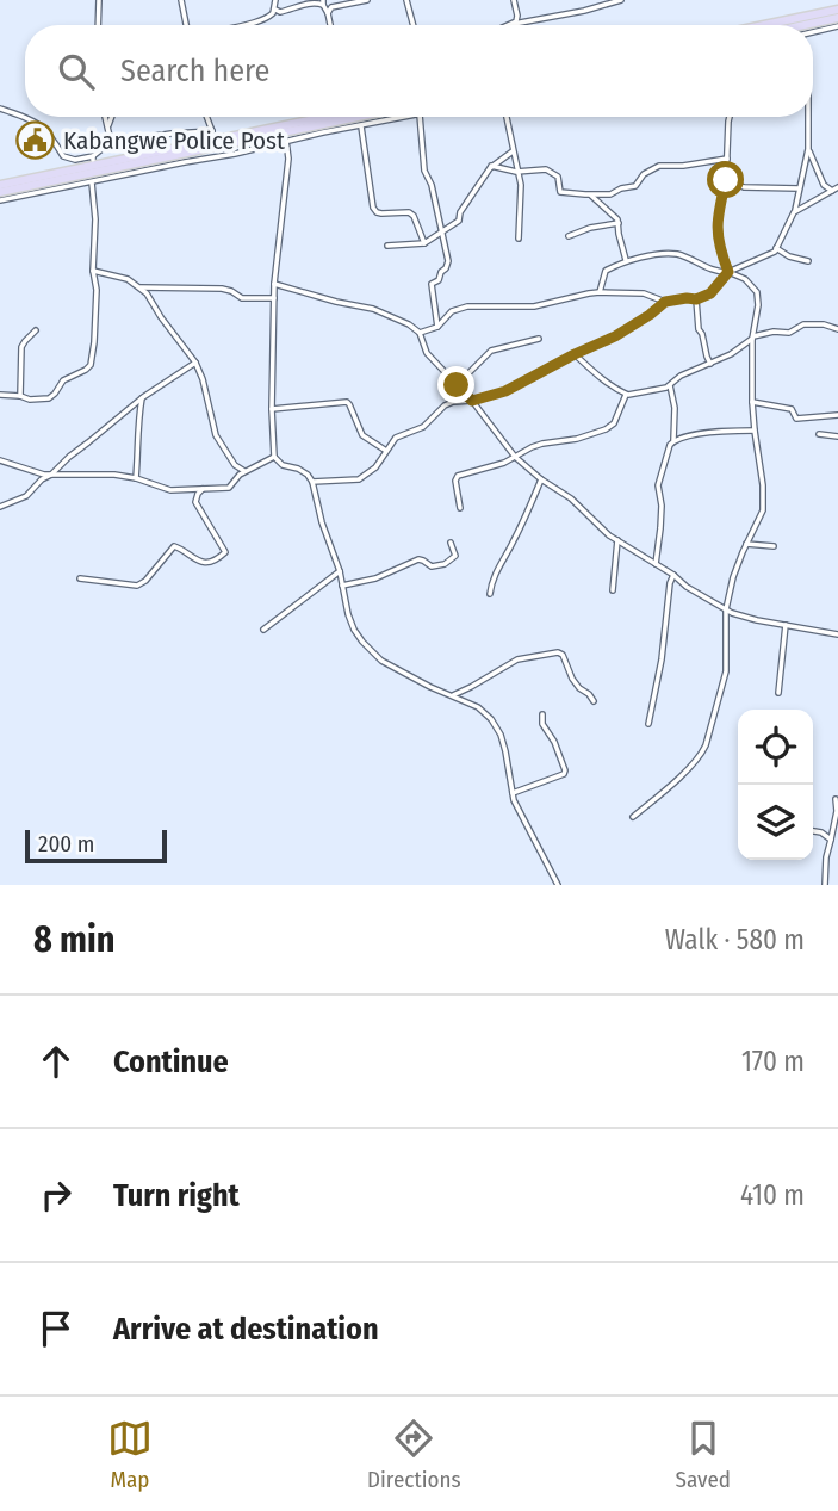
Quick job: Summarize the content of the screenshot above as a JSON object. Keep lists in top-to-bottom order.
{
  "places": {
    "public building": ["Kabangwe Police Post"]
  },
  "scale_bar": "200 m",
  "page": {
    "search": "Search here",
    "scale": "200 m",
    "heading": ["8 min", "Walk · 580 m"],
    "list": [
      ["Continue", "170 m"],
      ["Turn right", "410 m"],
      "Arrive at destination"
    ],
    "nav": ["Map", "Directions", "Saved"]
  }
}
